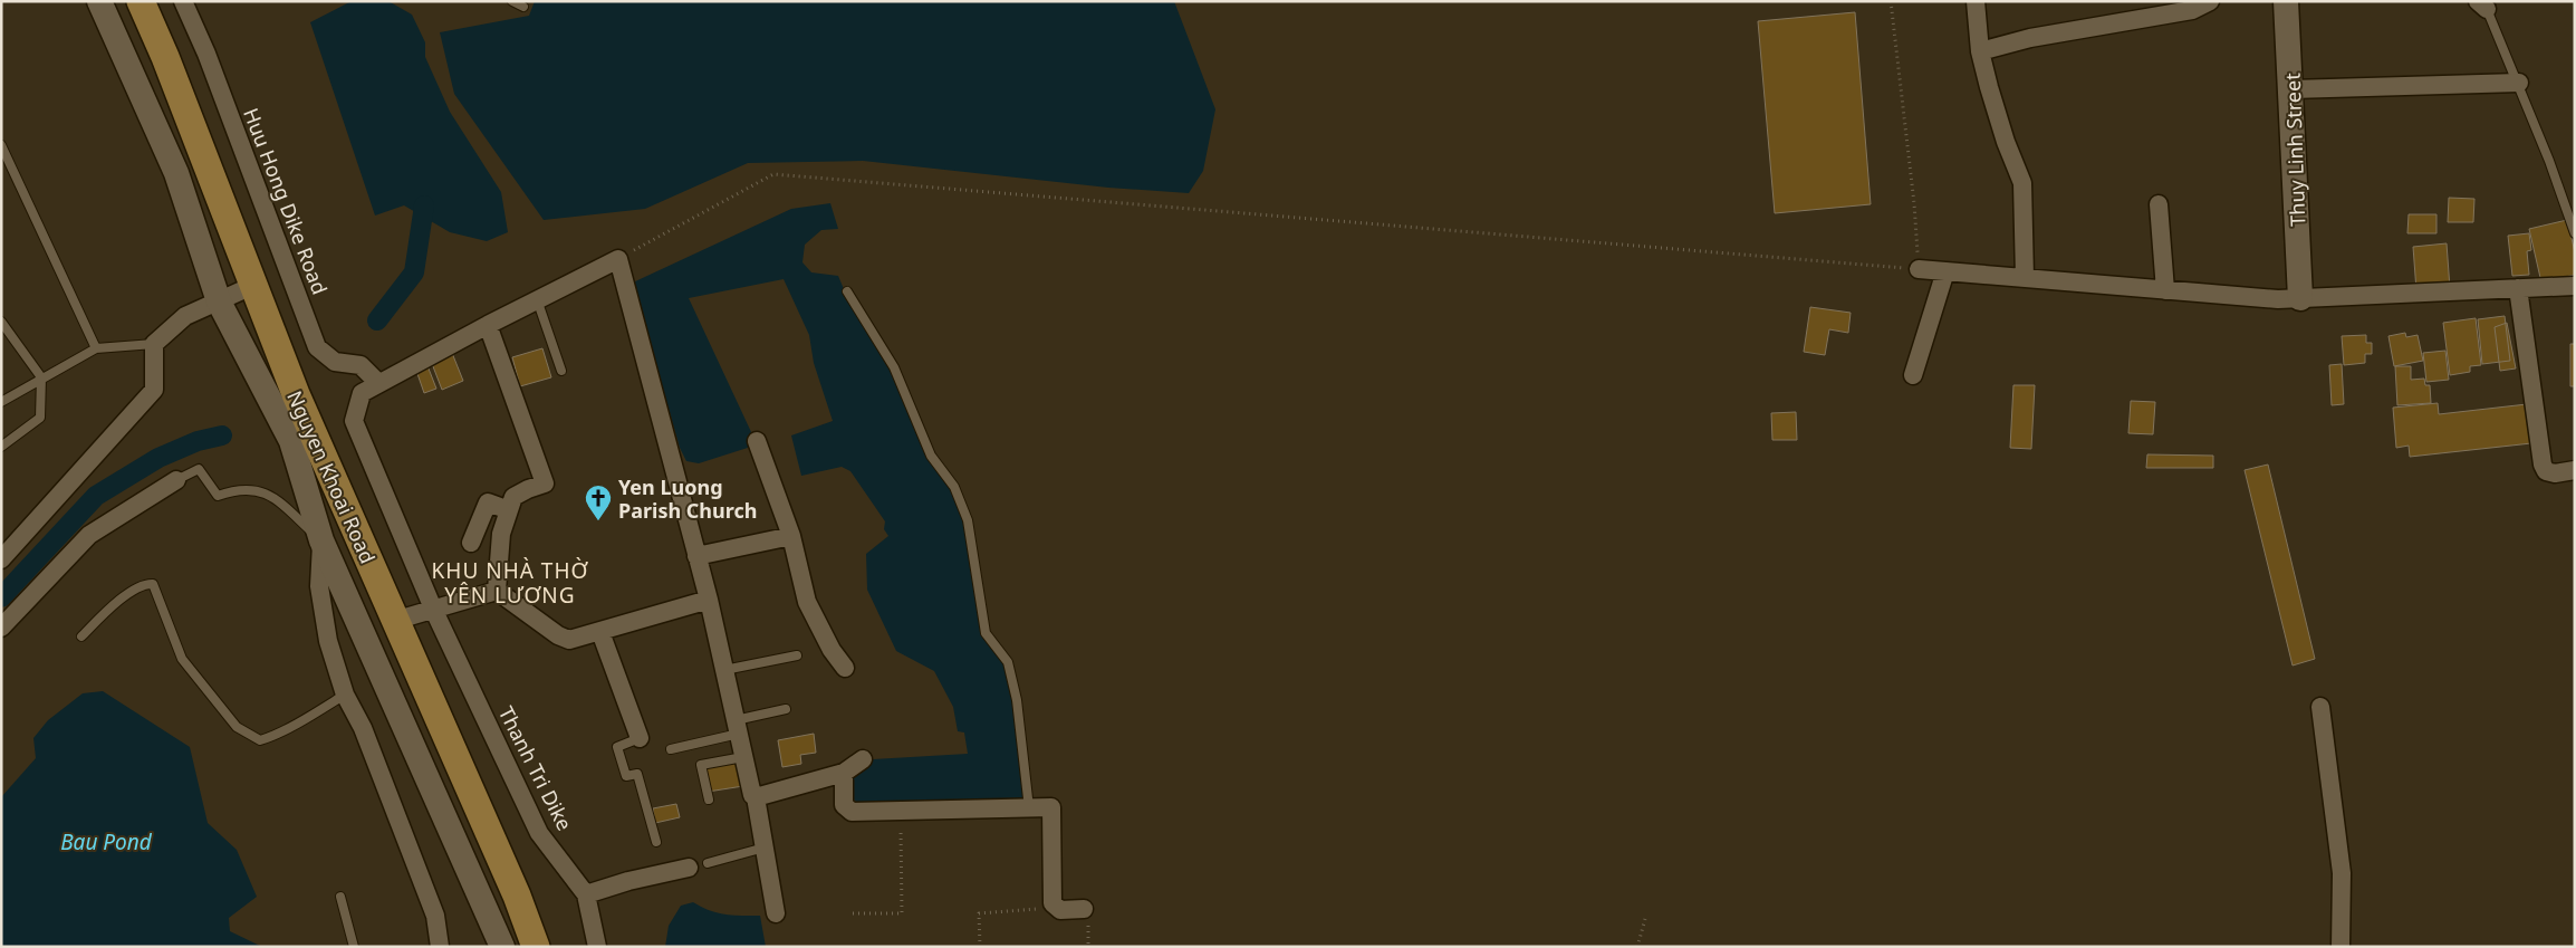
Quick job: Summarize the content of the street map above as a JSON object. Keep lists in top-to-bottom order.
{
  "streets": {
    "main road": ["Nguyen Khoai Road"],
    "street": ["Thuy Linh Street", "Huu Hong Dike Road", "Thanh Tri Dike"]
  },
  "crossings": [
    ["Huu Hong Dike Road", "Thanh Tri Dike"]
  ],
  "districts": ["KHU NHÀ THỜ YÊN LƯƠNG"],
  "water": ["Bau Pond"],
  "places": {
    "church": ["Yen Luong Parish Church"]
  }
}
